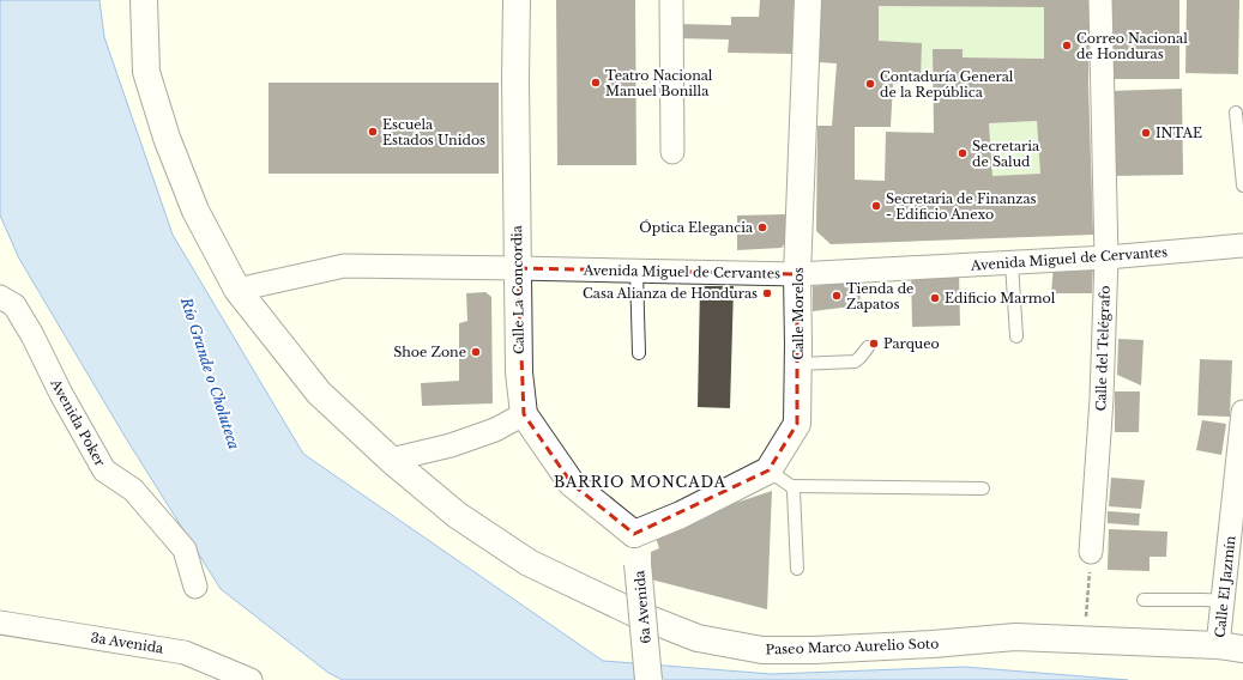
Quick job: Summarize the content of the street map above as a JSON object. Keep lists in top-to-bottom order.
{
  "streets": {
    "street": [
      "Avenida Miguel de Cervantes",
      "Calle La Concordia",
      "Calle Morelos",
      "Calle del Telégrafo",
      "Avenida Poker",
      "Calle El Jazmín",
      "6a Avenida",
      "3a Avenida",
      "Paseo Marco Aurelio Soto"
    ]
  },
  "crossings": [
    ["Avenida Miguel de Cervantes", "Calle La Concordia"],
    ["Avenida Miguel de Cervantes", "Calle Morelos"],
    ["Avenida Miguel de Cervantes", "Calle del Telégrafo"],
    ["Avenida Miguel de Cervantes", "Paseo Marco Aurelio Soto"],
    ["Calle La Concordia", "6a Avenida"],
    ["Calle El Jazmín", "Paseo Marco Aurelio Soto"]
  ],
  "districts": ["BARRIO MONCADA"],
  "water": ["Río Grande o Choluteca"],
  "places": [
    "Correo Nacional de Honduras",
    "Teatro Nacional Manuel Bonilla",
    "Contaduría General de la República",
    "Escuela Estados Unidos",
    "INTAE",
    "Secretaria de Salud",
    "Secretaria de Finanzas - Edificio Anexo",
    "Óptica Elegancia",
    "Casa Alianza de Honduras",
    "Tienda de Zapatos",
    "Edificio Marmol",
    "Parqueo",
    "Shoe Zone"
  ]
}
